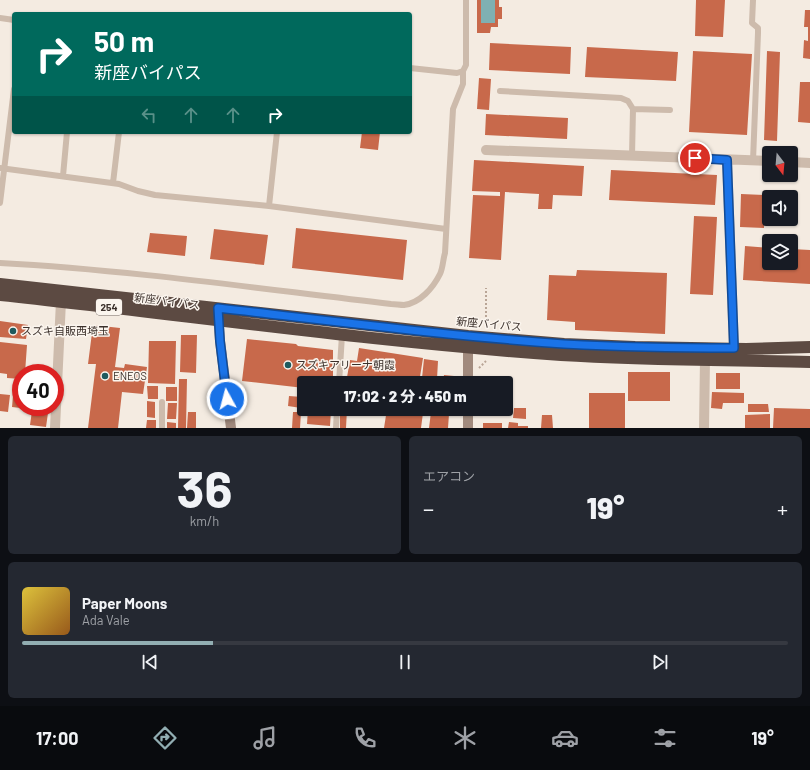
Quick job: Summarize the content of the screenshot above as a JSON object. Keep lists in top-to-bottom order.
{
  "streets": {
    "highway": ["新座バイパス", "254"]
  },
  "places": ["スズキ自販西埼玉", "スズキアリーナ朝霞", "ENEOS"],
  "north": "bottom",
  "page": {
    "turn": ["50 m", "新座バイパス"],
    "limit": "40",
    "trip": "17:02 · 2 分 · 450 m",
    "tile": [
      ["36", "km/h"],
      "エアコン"
    ],
    "heat": ["−", "19°", "+"],
    "song": ["Paper Moons", "Ada Vale"],
    "tabs": ["17:00", "19°"]
  }
}
